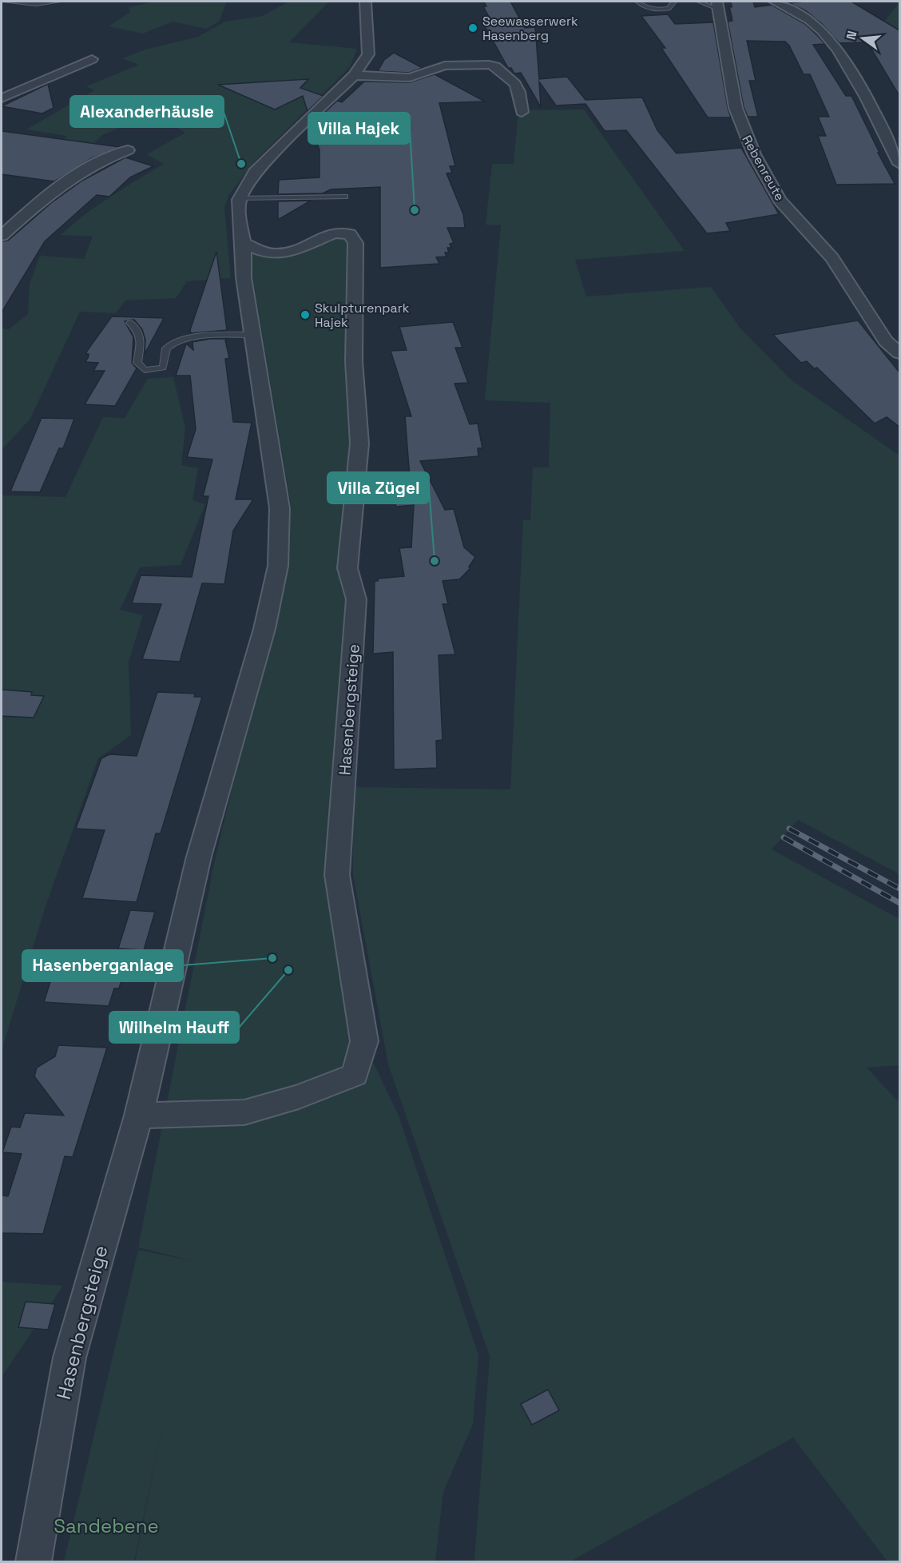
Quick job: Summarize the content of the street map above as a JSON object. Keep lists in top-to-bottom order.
{
  "streets": {
    "street": ["Rebenreute", "Hasenbergsteige"]
  },
  "parks": ["Sandebene"],
  "places": [
    "Seewasserwerk Hasenberg",
    "Alexanderhäusle",
    "Villa Hajek",
    "Skulpturenpark Hajek",
    "Villa Zügel",
    "Hasenberganlage",
    "Wilhelm Hauff"
  ],
  "north": "left"
}
